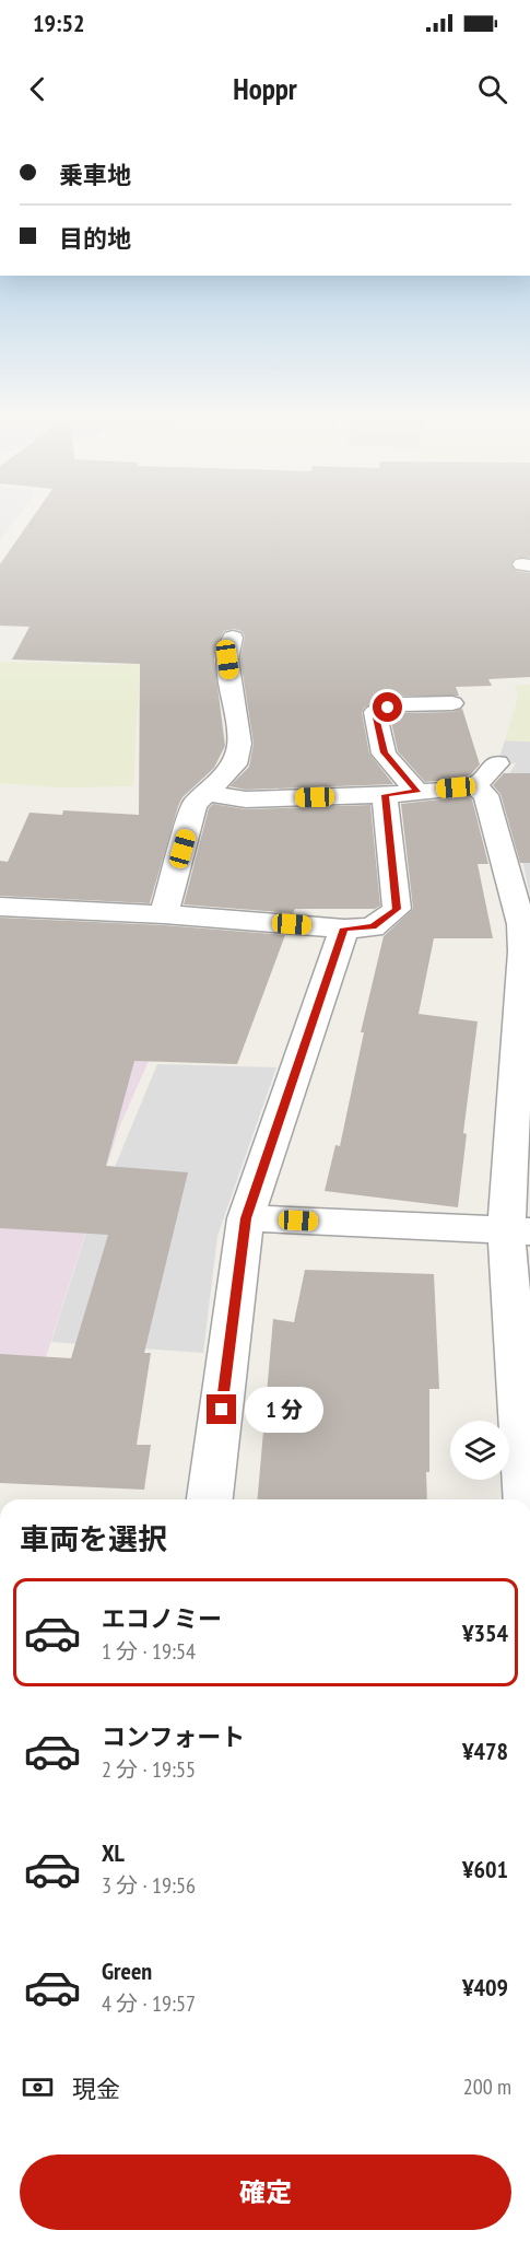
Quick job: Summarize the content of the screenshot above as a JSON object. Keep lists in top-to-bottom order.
{
  "page": {
    "status": "19:52",
    "header": "Hoppr",
    "banner": ["乗車地", "目的地"],
    "bubble": "1 分",
    "heading": "車両を選択",
    "list": [
      {
        "name": "エコノミー",
        "note": "1 分 · 19:54",
        "value": "¥354"
      },
      {
        "name": "コンフォート",
        "note": "2 分 · 19:55",
        "value": "¥478"
      },
      {
        "name": "XL",
        "note": "3 分 · 19:56",
        "value": "¥601"
      },
      {
        "name": "Green",
        "note": "4 分 · 19:57",
        "value": "¥409"
      }
    ],
    "pay": ["現金", "200 m"],
    "buttons": "確定"
  }
}
